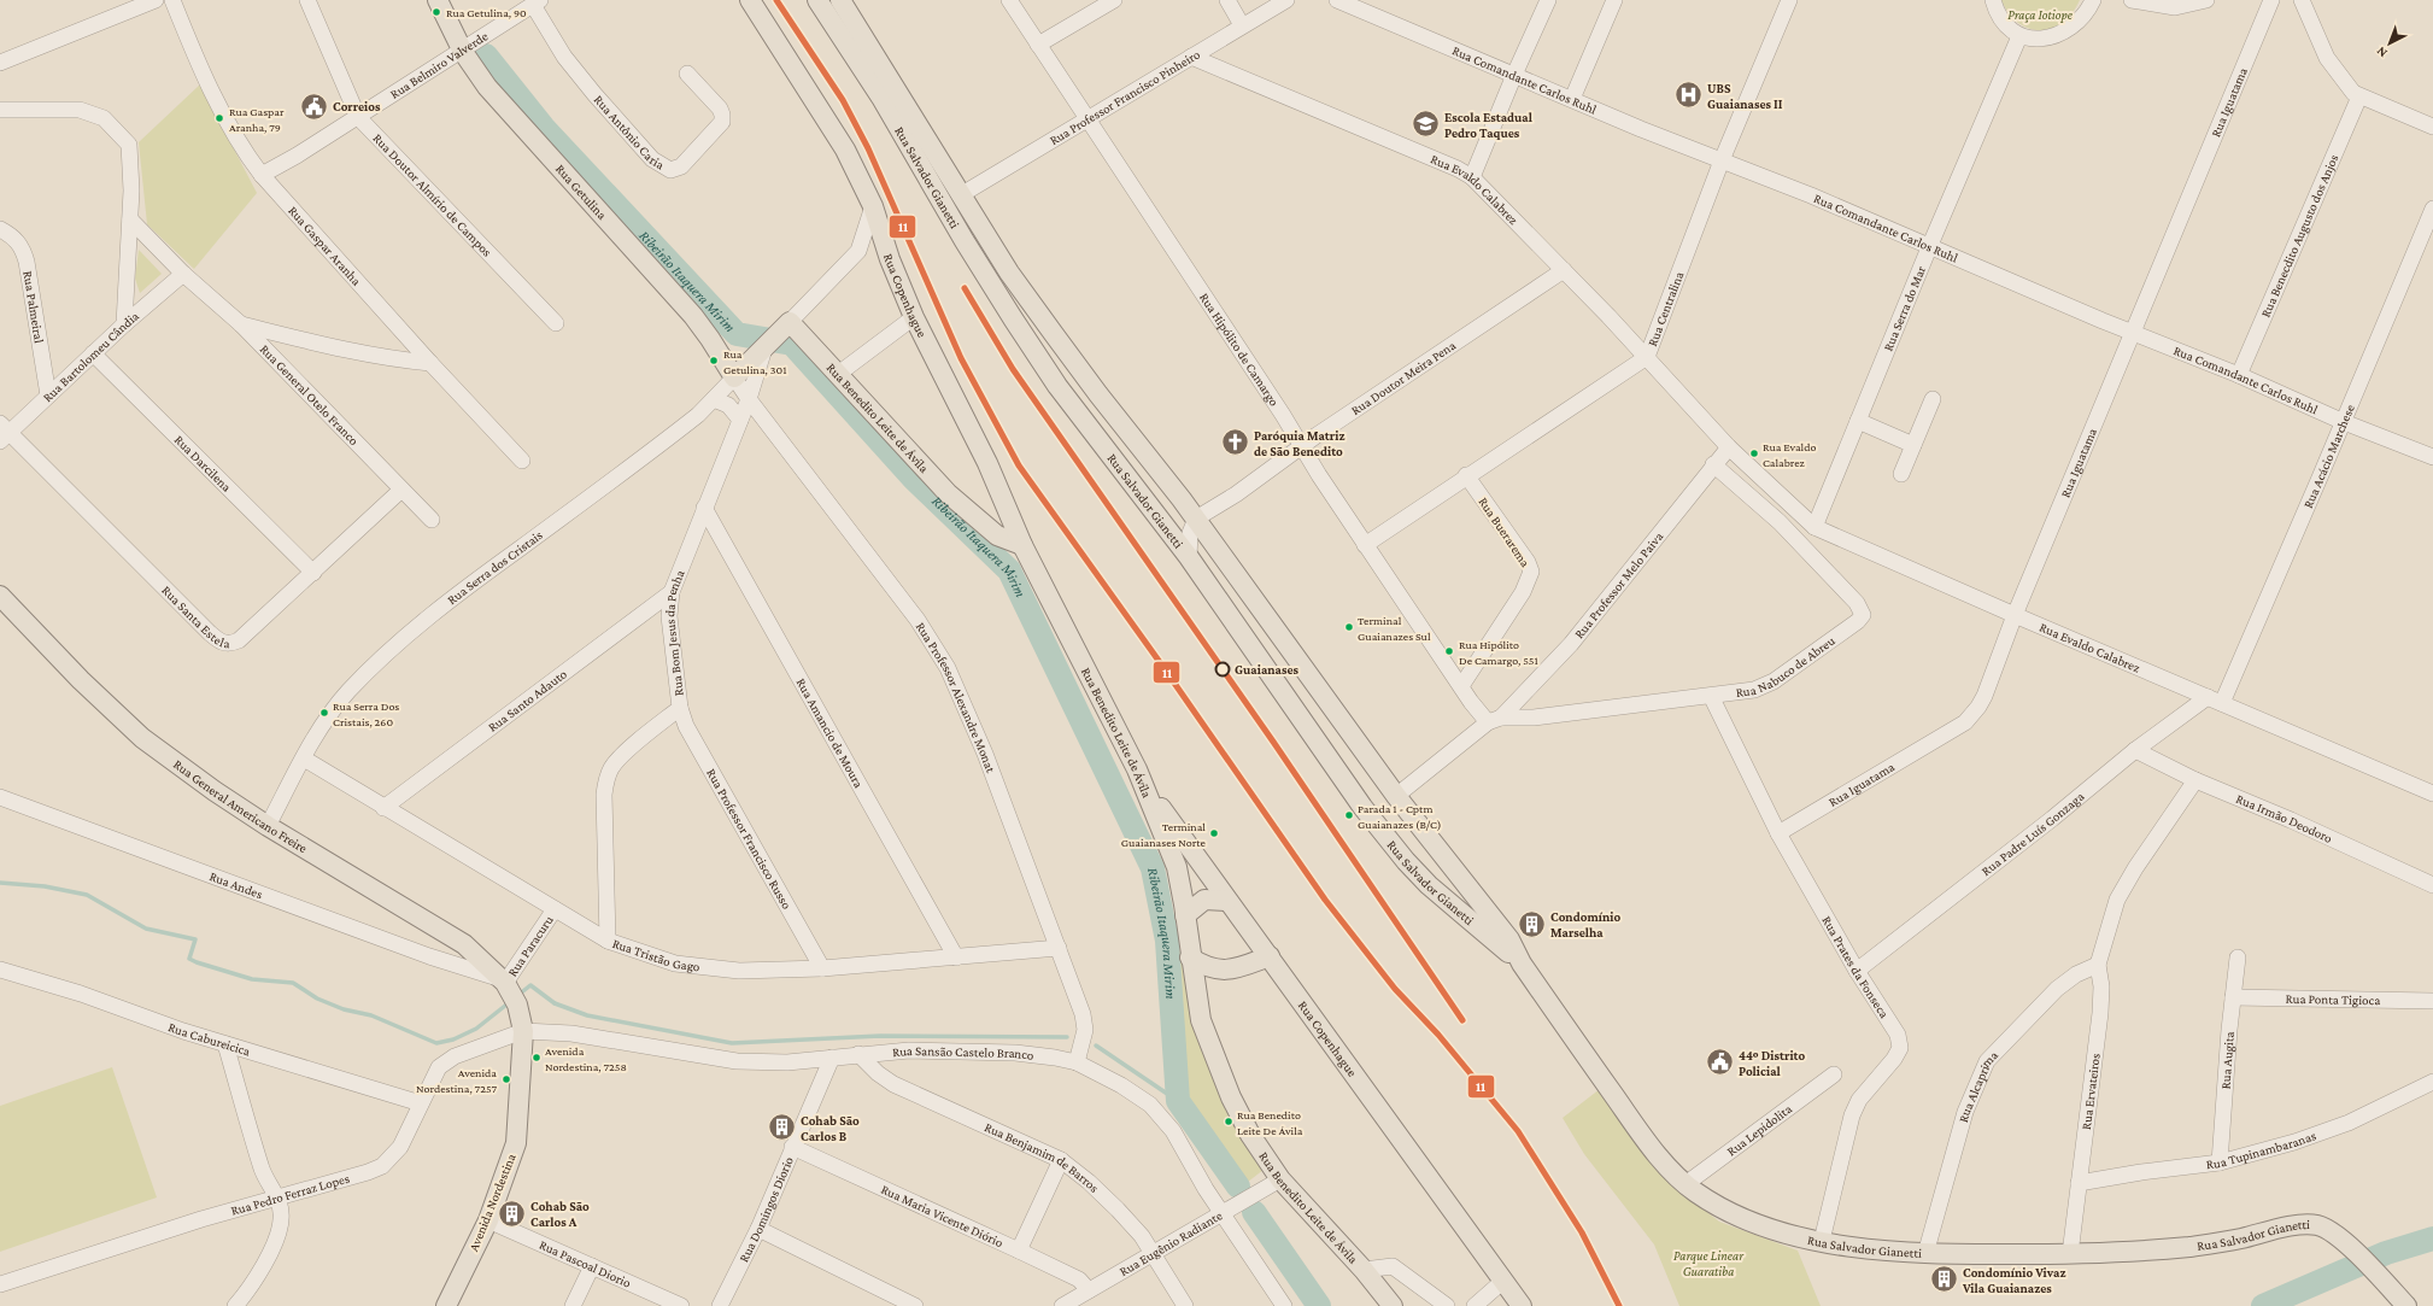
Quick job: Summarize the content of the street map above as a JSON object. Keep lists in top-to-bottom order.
{
  "streets": {
    "main road": [
      "Rua Salvador Gianetti",
      "Rua Getulina",
      "Rua Copenhague",
      "Rua Benedito Leite de Ávila",
      "Rua Serra dos Cristais",
      "Rua General Americano Freire",
      "Avenida Nordestina"
    ],
    "street": [
      "Rua Belmiro Valverde",
      "Rua Comandante Carlos Ruhl",
      "Rua Professor Francisco Pinheiro",
      "Rua Iguatama",
      "Rua Antônio Caria",
      "Rua Evaldo Calabrez",
      "Rua Doutor Almírio de Campos",
      "Rua Benecdito Augusto dos Anjos",
      "Rua Gaspar Aranha",
      "Rua Palmeiral",
      "Rua Serra do Mar",
      "Rua Centralina",
      "Rua Hipólito de Camargo",
      "Rua Bartolomeu Cândia",
      "Rua Doutor Meira Pena",
      "Rua General Otelo Franco",
      "Rua Acácio Marchese",
      "Rua Darcilena",
      "Rua Buerarema",
      "Rua Professor Melo Paiva",
      "Rua Santa Estela",
      "Rua Bom Jesus da Penha",
      "Rua Nabuco de Abreu",
      "Rua Professor Alexandre Monat",
      "Rua Santo Adauto",
      "Rua Amancio de Moura",
      "Rua Irmão Deodoro",
      "Rua Padre Luís Gonzaga",
      "Rua Professor Francisco Russo",
      "Rua Andes",
      "Rua Paracuru",
      "Rua Tristão Gago",
      "Rua Prates da Fonseca",
      "Rua Ponta Tigioca",
      "Rua Cabureicica",
      "Rua Sansão Castelo Branco",
      "Rua Augita",
      "Rua Alcaprima",
      "Rua Ervateiros",
      "Rua Lepidolita",
      "Rua Tupinambaranas",
      "Rua Benjamim de Barros",
      "Rua Pedro Ferraz Lopes",
      "Rua Domingos Diorio",
      "Rua Maria Vicente Diório",
      "Rua Eugênio Radiante",
      "Rua Pascoal Diorio"
    ]
  },
  "crossings": [
    ["Rua Belmiro Valverde", "Rua Antônio Caria"],
    ["Rua Belmiro Valverde", "Rua Getulina"],
    ["Rua Belmiro Valverde", "Rua Doutor Almírio de Campos"],
    ["Rua Belmiro Valverde", "Rua Gaspar Aranha"],
    ["Rua Comandante Carlos Ruhl", "Rua Iguatama"],
    ["Rua Comandante Carlos Ruhl", "Rua Benecdito Augusto dos Anjos"],
    ["Rua Comandante Carlos Ruhl", "Rua Serra do Mar"],
    ["Rua Comandante Carlos Ruhl", "Rua Centralina"],
    ["Rua Comandante Carlos Ruhl", "Rua Acácio Marchese"],
    ["Rua Professor Francisco Pinheiro", "Rua Salvador Gianetti"],
    ["Rua Professor Francisco Pinheiro", "Rua Evaldo Calabrez"],
    ["Rua Professor Francisco Pinheiro", "Rua Hipólito de Camargo"],
    ["Rua Iguatama", "Rua Evaldo Calabrez"],
    ["Rua Iguatama", "Rua Prates da Fonseca"],
    ["Rua Salvador Gianetti", "Rua Doutor Meira Pena"],
    ["Rua Salvador Gianetti", "Rua Professor Melo Paiva"],
    ["Rua Salvador Gianetti", "Rua Prates da Fonseca"],
    ["Rua Salvador Gianetti", "Rua Alcaprima"],
    ["Rua Salvador Gianetti", "Rua Ervateiros"],
    ["Rua Salvador Gianetti", "Rua Lepidolita"],
    ["Rua Evaldo Calabrez", "Rua Serra do Mar"],
    ["Rua Evaldo Calabrez", "Rua Centralina"],
    ["Rua Evaldo Calabrez", "Rua Doutor Meira Pena"],
    ["Rua Evaldo Calabrez", "Rua Acácio Marchese"],
    ["Rua Evaldo Calabrez", "Rua Professor Melo Paiva"],
    ["Rua Evaldo Calabrez", "Rua Padre Luís Gonzaga"],
    ["Rua Getulina", "Rua Serra dos Cristais"],
    ["Rua Getulina", "Rua Professor Alexandre Monat"],
    ["Rua Copenhague", "Rua Benedito Leite de Ávila"],
    ["Rua Copenhague", "Rua Bom Jesus da Penha"],
    ["Rua Palmeiral", "Rua Bartolomeu Cândia"],
    ["Rua Centralina", "Rua Hipólito de Camargo"],
    ["Rua Centralina", "Rua Buerarema"],
    ["Rua Hipólito de Camargo", "Rua Doutor Meira Pena"],
    ["Rua Hipólito de Camargo", "Rua Buerarema"],
    ["Rua Hipólito de Camargo", "Rua Professor Melo Paiva"],
    ["Rua Hipólito de Camargo", "Rua Nabuco de Abreu"],
    ["Rua Bartolomeu Cândia", "Rua General Otelo Franco"],
    ["Rua Bartolomeu Cândia", "Rua Darcilena"],
    ["Rua Bartolomeu Cândia", "Rua Santa Estela"],
    ["Rua General Otelo Franco", "Rua Santa Estela"],
    ["Rua Benedito Leite de Ávila", "Rua Serra dos Cristais"],
    ["Rua Benedito Leite de Ávila", "Rua Bom Jesus da Penha"],
    ["Rua Benedito Leite de Ávila", "Rua Eugênio Radiante"],
    ["Rua Acácio Marchese", "Rua Padre Luís Gonzaga"],
    ["Rua Darcilena", "Rua Santa Estela"],
    ["Rua Serra dos Cristais", "Rua Bom Jesus da Penha"],
    ["Rua Serra dos Cristais", "Rua Professor Alexandre Monat"],
    ["Rua Serra dos Cristais", "Rua General Americano Freire"],
    ["Rua Serra dos Cristais", "Rua Tristão Gago"],
    ["Rua Professor Melo Paiva", "Rua Nabuco de Abreu"],
    ["Rua Bom Jesus da Penha", "Rua Professor Alexandre Monat"],
    ["Rua Bom Jesus da Penha", "Rua Santo Adauto"],
    ["Rua Bom Jesus da Penha", "Rua Amancio de Moura"],
    ["Rua Bom Jesus da Penha", "Rua Professor Francisco Russo"],
    ["Rua Bom Jesus da Penha", "Rua Tristão Gago"],
    ["Rua Nabuco de Abreu", "Rua Prates da Fonseca"],
    ["Rua Professor Alexandre Monat", "Rua Tristão Gago"],
    ["Rua Professor Alexandre Monat", "Rua Sansão Castelo Branco"],
    ["Rua Santo Adauto", "Rua Tristão Gago"],
    ["Rua Amancio de Moura", "Rua Tristão Gago"],
    ["Rua General Americano Freire", "Rua Andes"],
    ["Rua General Americano Freire", "Rua Paracuru"],
    ["Rua General Americano Freire", "Avenida Nordestina"],
    ["Rua Irmão Deodoro", "Rua Padre Luís Gonzaga"],
    ["Rua Irmão Deodoro", "Rua Ervateiros"],
    ["Rua Padre Luís Gonzaga", "Rua Prates da Fonseca"],
    ["Rua Professor Francisco Russo", "Rua Tristão Gago"],
    ["Rua Paracuru", "Rua Tristão Gago"],
    ["Rua Paracuru", "Avenida Nordestina"],
    ["Rua Ponta Tigioca", "Rua Augita"],
    ["Rua Cabureicica", "Rua Pedro Ferraz Lopes"],
    ["Rua Sansão Castelo Branco", "Rua Benjamim de Barros"],
    ["Rua Sansão Castelo Branco", "Rua Pedro Ferraz Lopes"],
    ["Rua Sansão Castelo Branco", "Avenida Nordestina"],
    ["Rua Sansão Castelo Branco", "Rua Domingos Diorio"],
    ["Rua Sansão Castelo Branco", "Rua Eugênio Radiante"],
    ["Rua Augita", "Rua Tupinambaranas"],
    ["Rua Alcaprima", "Rua Ervateiros"],
    ["Rua Ervateiros", "Rua Tupinambaranas"],
    ["Rua Benjamim de Barros", "Rua Eugênio Radiante"],
    ["Rua Pedro Ferraz Lopes", "Avenida Nordestina"],
    ["Avenida Nordestina", "Rua Pascoal Diorio"],
    ["Rua Domingos Diorio", "Rua Maria Vicente Diório"],
    ["Rua Maria Vicente Diório", "Rua Eugênio Radiante"]
  ],
  "water": ["Ribeirão Itaquera Mirim"],
  "parks": ["Praça Iotiope", "Parque Linear Guaratiba"],
  "places": {
    "other": [
      "Rua Getulina, 90",
      "Rua Gaspar Aranha, 79",
      "Rua Getulina, 301",
      "Rua Evaldo Calabrez",
      "Terminal Guaianazes Sul",
      "Rua Hipólito De Camargo, 551",
      "Guaianases",
      "Rua Serra Dos Cristais, 260",
      "Parada 1 - Cptm Guaianazes (B/C)",
      "Terminal Guaianases Norte",
      "Avenida Nordestina, 7258",
      "Avenida Nordestina, 7257",
      "Rua Benedito Leite De Ávila"
    ],
    "hospital": ["UBS Guaianases II"],
    "public building": ["Correios", "44º Distrito Policial"],
    "school or university": ["Escola Estadual Pedro Taques"],
    "church": ["Paróquia Matriz de São Benedito"],
    "building": [
      "Condomínio Marselha",
      "Cohab São Carlos B",
      "Cohab São Carlos A",
      "Condomínio Vivaz Vila Guaianazes"
    ]
  },
  "lines": ["transit line 11"],
  "north": "bottom left"
}
